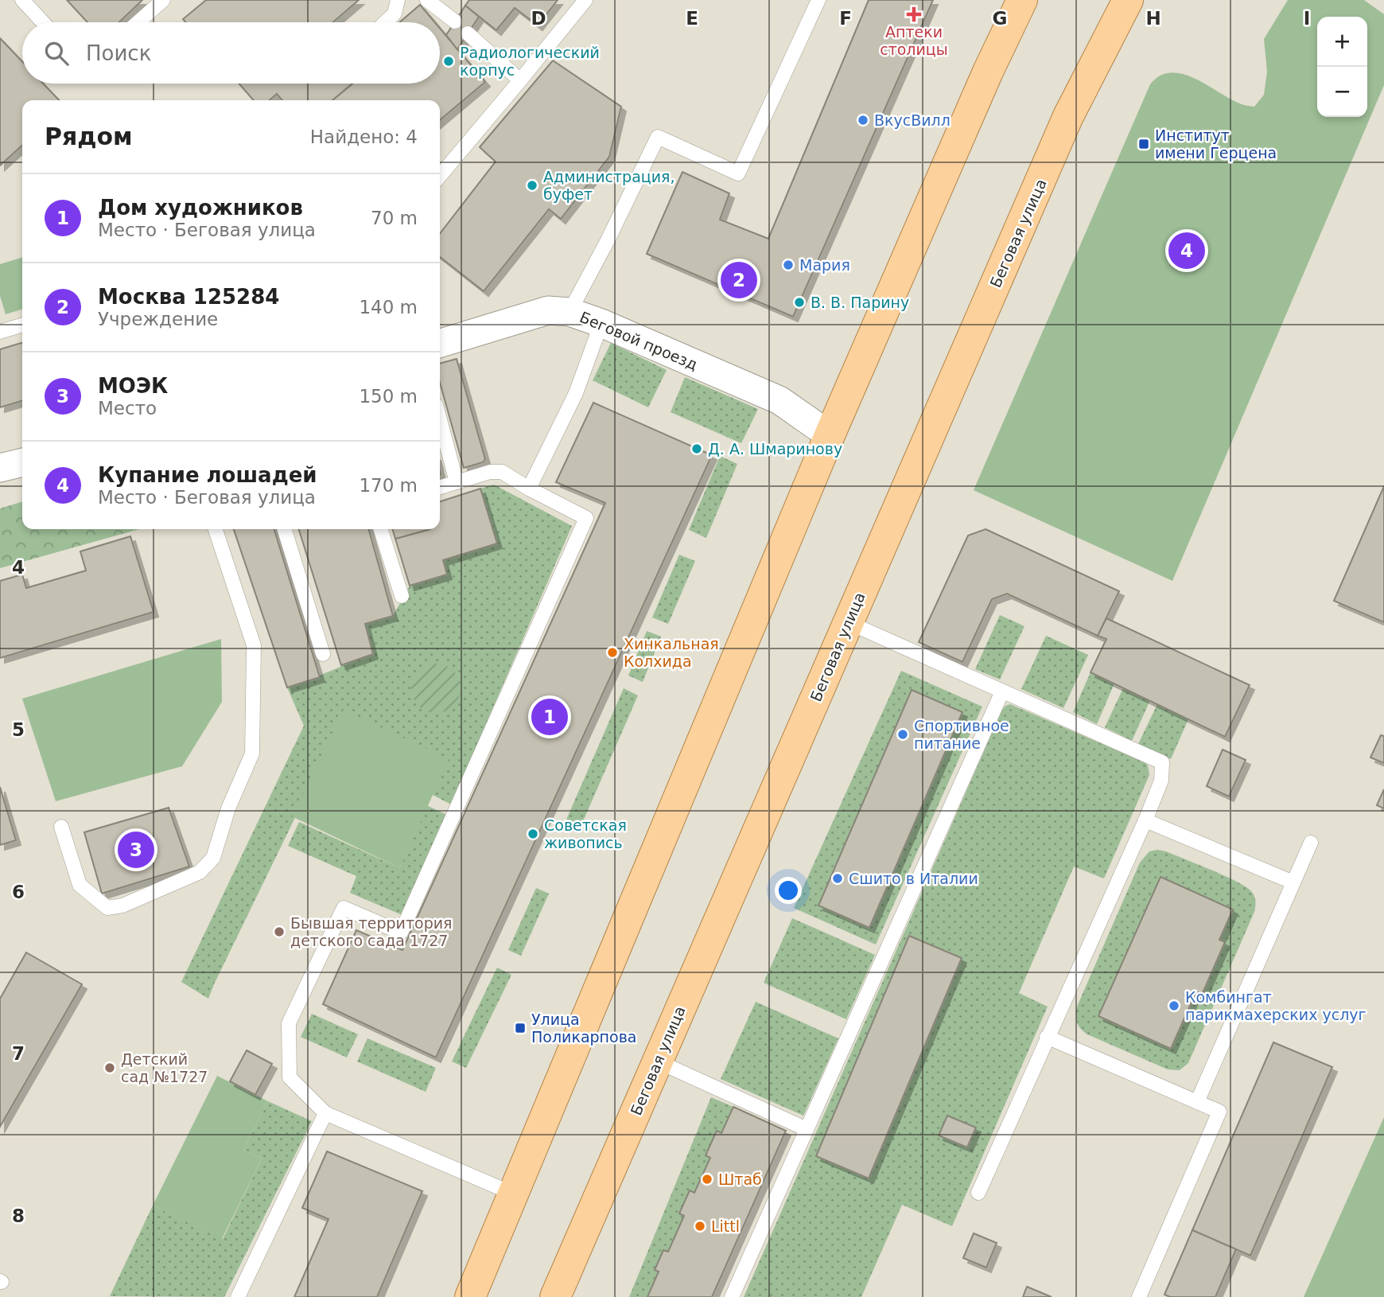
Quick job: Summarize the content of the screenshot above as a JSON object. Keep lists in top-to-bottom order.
{
  "streets": {
    "main road": ["Беговая улица"],
    "street": ["Беговой проезд"]
  },
  "places": {
    "health": ["Аптеки столицы"],
    "other": [
      "Радиологический корпус",
      "ВкусВилл",
      "Администрация, буфет",
      "Мария",
      "В. В. Парину",
      "Д. А. Шмаринову",
      "Хинкальная Колхида",
      "Спортивное питание",
      "Советская живопись",
      "Сшито в Италии",
      "Бывшая территория детского сада 1727",
      "Комбингат парикмахерских услуг",
      "Детский сад №1727",
      "Штаб",
      "Littl"
    ],
    "transit": ["Институт имени Герцена", "Улица Поликарпова"]
  },
  "page": {
    "map_buttons": ["+", "−"],
    "search": "Поиск",
    "heading": ["Рядом", "Найдено: 4"],
    "list": [
      {
        "mark": "1",
        "name": "Дом художников",
        "note": "Место · Беговая улица",
        "value": "70 m"
      },
      {
        "mark": "2",
        "name": "Москва 125284",
        "note": "Учреждение",
        "value": "140 m"
      },
      {
        "mark": "3",
        "name": "МОЭК",
        "note": "Место",
        "value": "150 m"
      },
      {
        "mark": "4",
        "name": "Купание лошадей",
        "note": "Место · Беговая улица",
        "value": "170 m"
      }
    ],
    "pins": [
      "4",
      "2",
      "1",
      "3"
    ]
  },
  "grid": {
    "columns": [
      "D",
      "E",
      "F",
      "G",
      "H",
      "I"
    ],
    "rows": [
      "4",
      "5",
      "6",
      "7",
      "8"
    ]
  }
}
